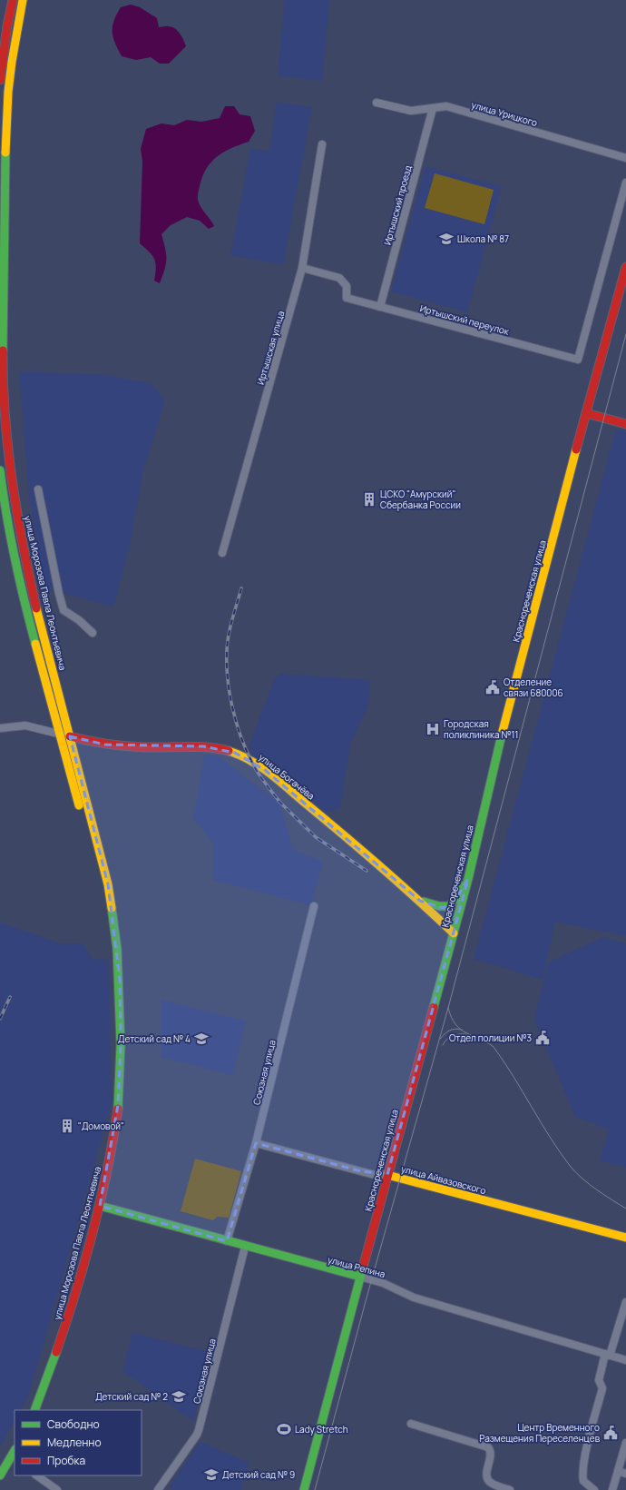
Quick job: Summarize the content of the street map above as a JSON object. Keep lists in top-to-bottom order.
{
  "streets": {
    "main road": [
      "Краснореченская улица",
      "улица Морозова Павла Леонтьевича",
      "улица Богачёва",
      "улица Айвазовского",
      "улица Репина"
    ],
    "street": [
      "улица Урицкого",
      "Иртышский проезд",
      "Иртышский переулок",
      "Иртышская улица",
      "Союзная улица"
    ]
  },
  "crossings": [
    ["улица Урицкого", "Иртышский проезд"],
    ["Иртышский проезд", "Иртышский переулок"],
    ["Иртышский переулок", "Иртышская улица"],
    ["Краснореченская улица", "улица Богачёва"],
    ["Краснореченская улица", "улица Айвазовского"],
    ["Краснореченская улица", "улица Репина"],
    ["улица Морозова Павла Леонтьевича", "улица Богачёва"],
    ["улица Морозова Павла Леонтьевича", "улица Репина"],
    ["Союзная улица", "улица Айвазовского"],
    ["Союзная улица", "улица Репина"]
  ],
  "places": {
    "school or university": [
      "Школа № 87",
      "Детский сад № 4",
      "Детский сад № 2",
      "Детский сад № 9"
    ],
    "building": ["ЦСКО \"Амурский\" Сбербанка России", "\"Домовой\""],
    "public building": ["Отделение связи 680006", "Отдел полиции №3", "Центр Временного Размещения Переселенцев"],
    "hospital": ["Городская поликлиника №11"],
    "sports": ["Lady Stretch"]
  },
  "legend": ["Свободно", "Медленно", "Пробка"]
}
